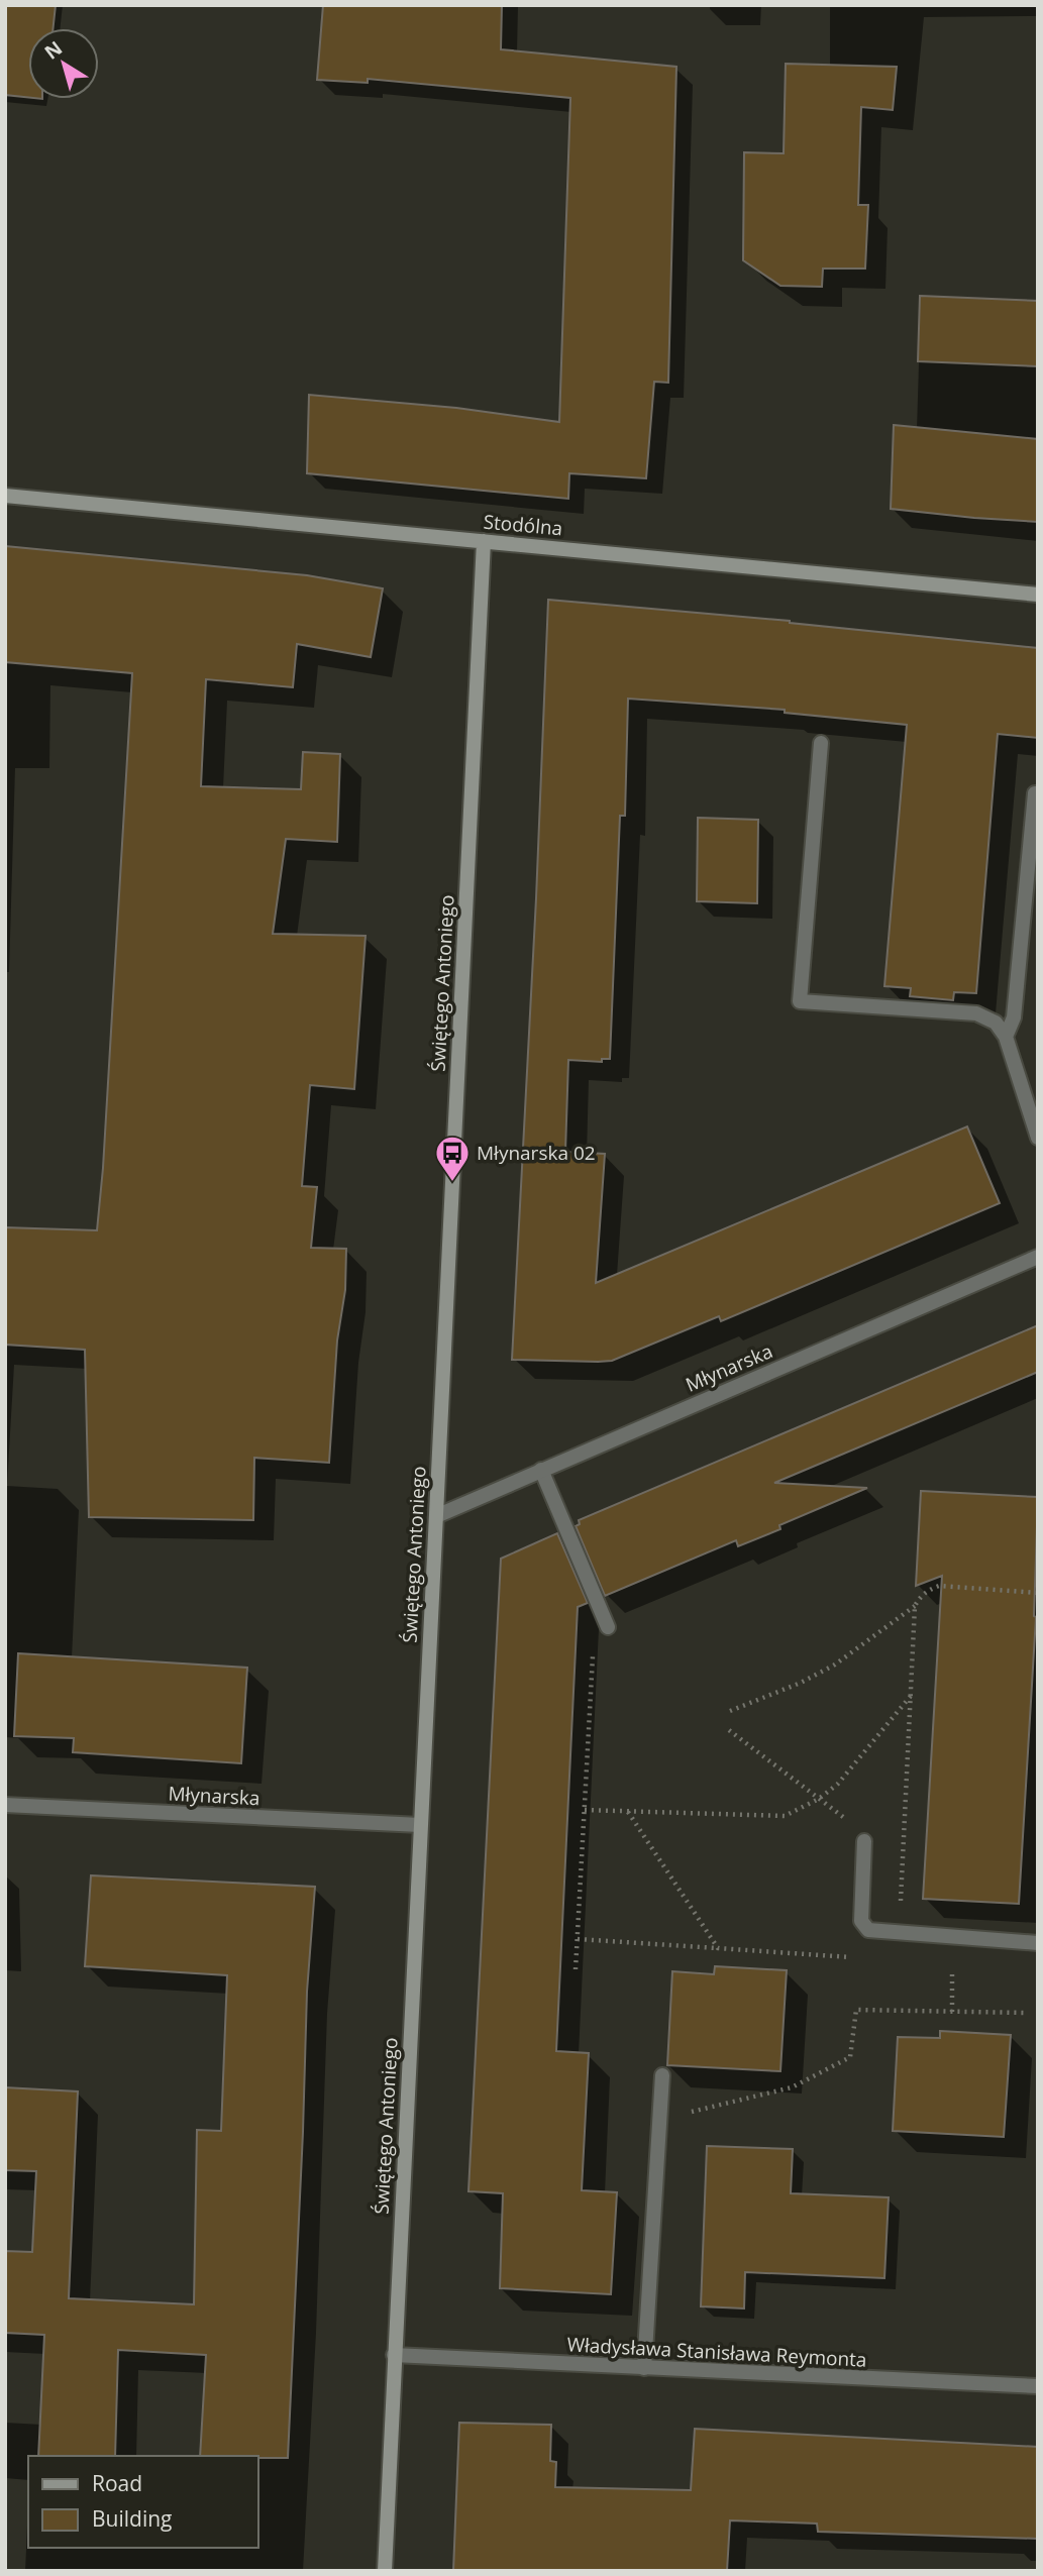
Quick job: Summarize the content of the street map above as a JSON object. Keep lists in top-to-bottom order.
{
  "streets": {
    "street": [
      "Stodólna",
      "Świętego Antoniego",
      "Młynarska",
      "Władysława Stanisława Reymonta"
    ]
  },
  "crossings": [
    ["Stodólna", "Świętego Antoniego"],
    ["Świętego Antoniego", "Młynarska"],
    ["Świętego Antoniego", "Władysława Stanisława Reymonta"]
  ],
  "places": {
    "bus stop": ["Młynarska 02"]
  },
  "legend": ["Road", "Building"],
  "north": "top left"
}
